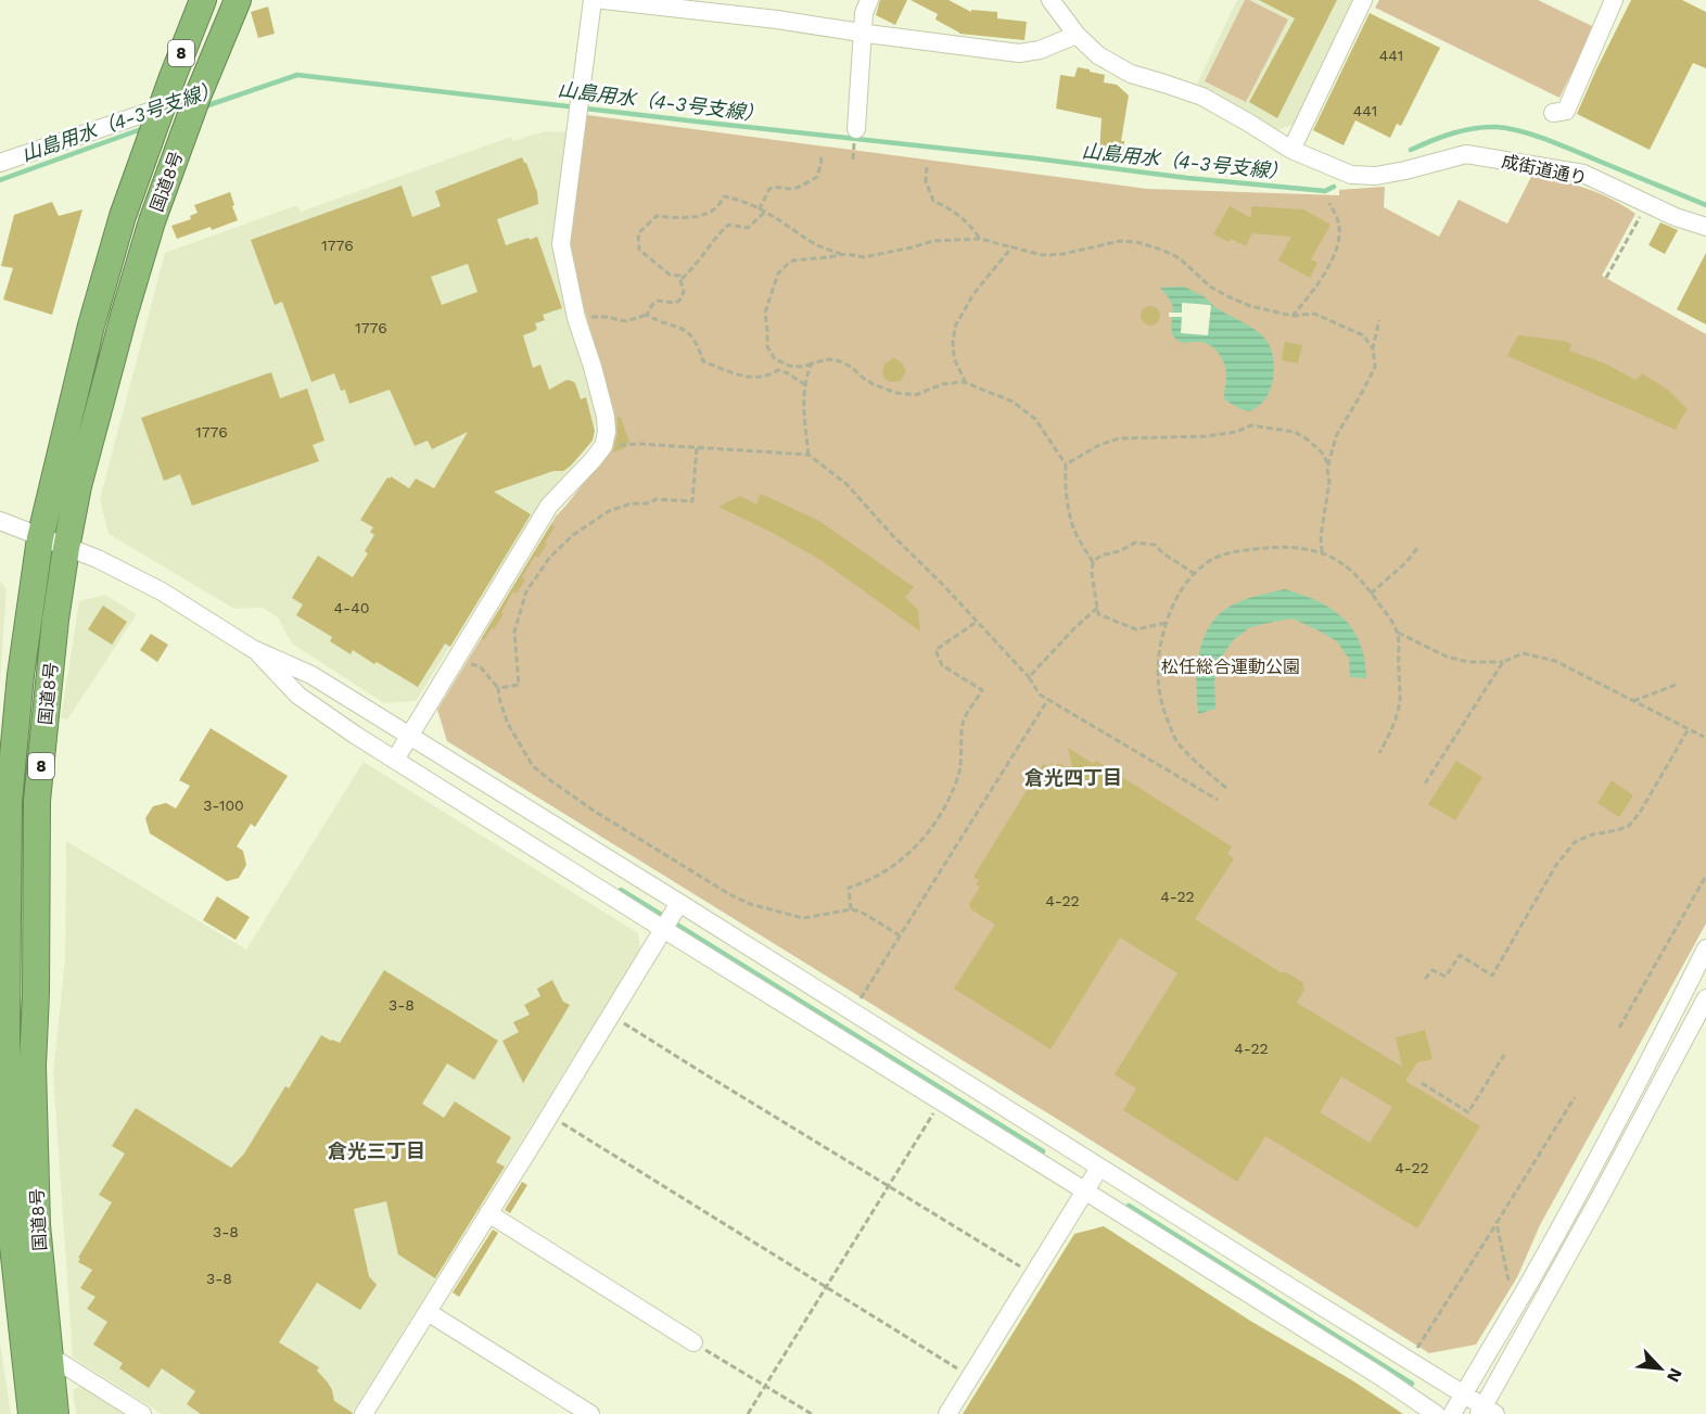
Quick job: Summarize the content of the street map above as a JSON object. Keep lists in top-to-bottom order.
{
  "streets": {
    "highway": ["8", "国道8号"],
    "street": ["成街道通り"]
  },
  "districts": ["倉光四丁目", "倉光三丁目"],
  "water": ["山島用水（4-3号支線）"],
  "parks": ["松任総合運動公園"],
  "house_numbers": [
    "441",
    "441",
    "1776",
    "1776",
    "1776",
    "4-40",
    "3-100",
    "4-22",
    "4-22",
    "3-8",
    "4-22",
    "4-22",
    "3-8",
    "3-8"
  ],
  "north": "bottom right"
}
